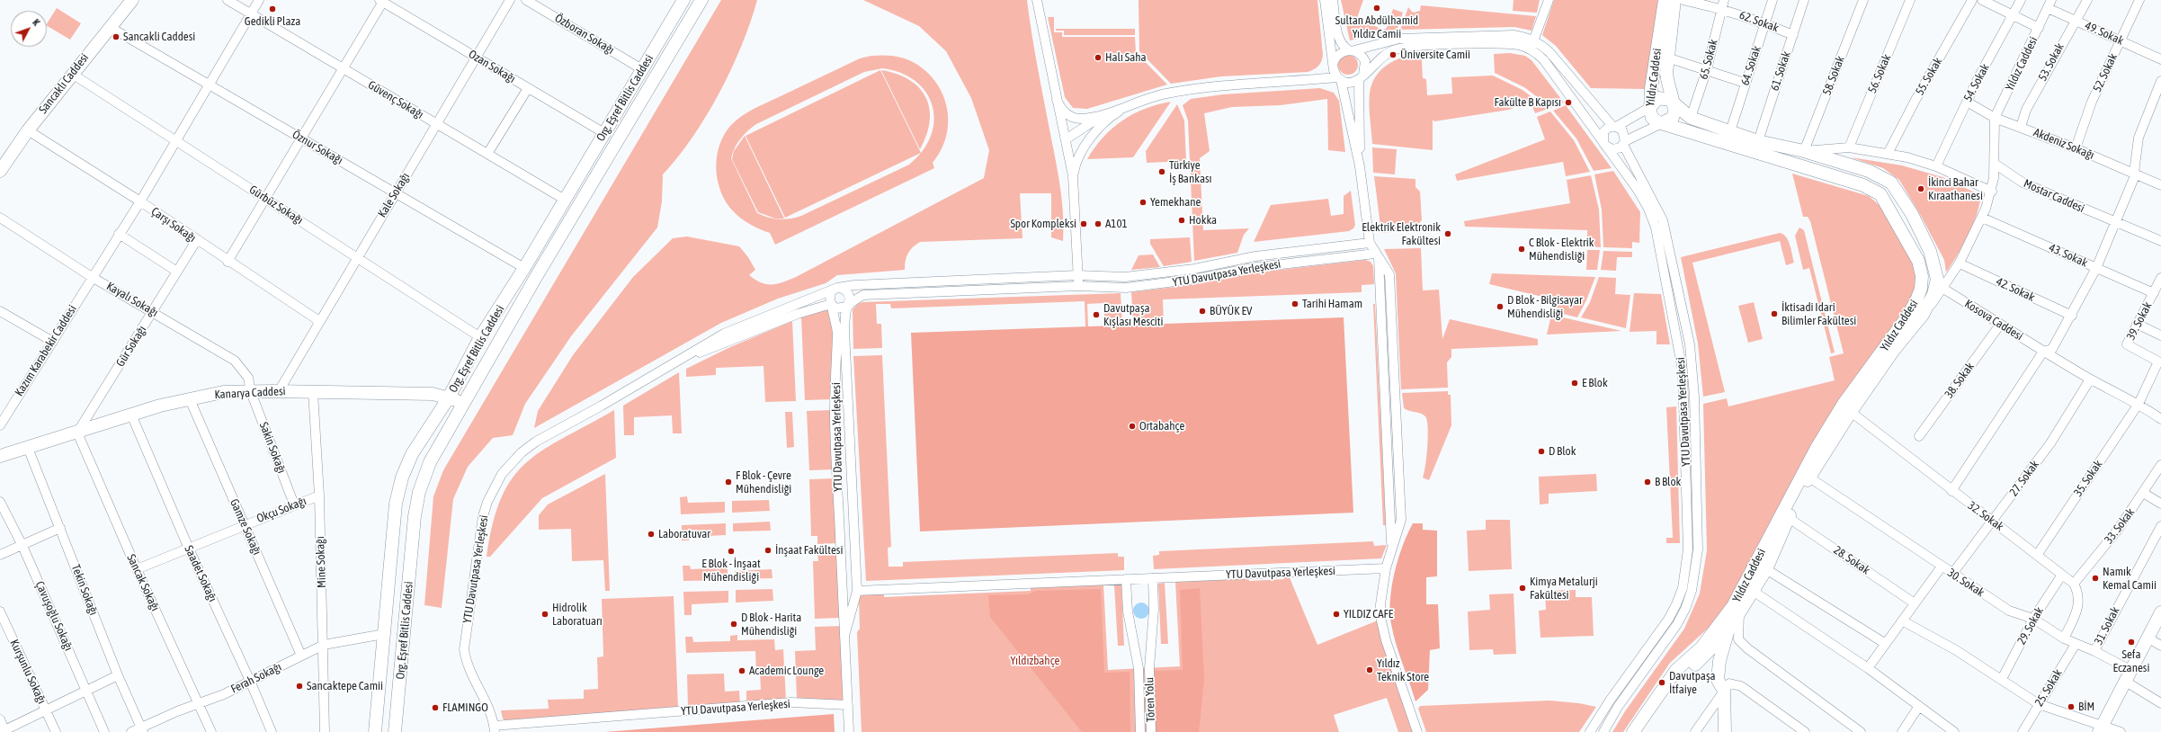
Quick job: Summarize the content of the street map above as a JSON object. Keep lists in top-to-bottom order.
{
  "streets": {
    "street": [
      "62. Sokak",
      "49. Sokak",
      "Özboran Sokağı",
      "65. Sokak",
      "53. Sokak",
      "Yıldız Caddesi",
      "64. Sokak",
      "Ozan Sokağı",
      "61. Sokak",
      "52. Sokak",
      "56. Sokak",
      "58. Sokak",
      "55. Sokak",
      "54. Sokak",
      "Sancaklı Caddesi",
      "Org. Eşref Bitlis Caddesi",
      "Güvenç Sokağı",
      "Akdeniz Sokağı",
      "Öznur Sokağı",
      "Kale Sokağı",
      "Mostar Caddesi",
      "Gürbüz Sokağı",
      "Çarşı Sokağı",
      "43. Sokak",
      "YTU Davutpasa Yerleşkesi",
      "42. Sokak",
      "Kayalı Sokağı",
      "Kosova Caddesi",
      "39. Sokak",
      "Gür Sokağı",
      "Kazım Karabekir Caddesi",
      "38. Sokak",
      "Kanarya Caddesi",
      "Sakin Sokağı",
      "27. Sokak",
      "35. Sokak",
      "Okçu Sokağı",
      "32. Sokak",
      "33. Sokak",
      "Gamze Sokağı",
      "28. Sokak",
      "Mine Sokağı",
      "Saadet Sokağı",
      "Sancak Sokağı",
      "30. Sokak",
      "Tekin Sokağı",
      "Çavuşoğlu Sokağı",
      "29. Sokak",
      "31. Sokak",
      "Kurşunlu Sokağı",
      "Ferah Sokağı",
      "25. Sokak",
      "Tören Yolu"
    ]
  },
  "crossings": [
    ["62. Sokak", "65. Sokak"],
    ["62. Sokak", "64. Sokak"],
    ["62. Sokak", "61. Sokak"],
    ["49. Sokak", "53. Sokak"],
    ["49. Sokak", "Yıldız Caddesi"],
    ["49. Sokak", "52. Sokak"],
    ["Özboran Sokağı", "Org. Eşref Bitlis Caddesi"],
    ["53. Sokak", "Akdeniz Sokağı"],
    ["Yıldız Caddesi", "Akdeniz Sokağı"],
    ["Yıldız Caddesi", "Mostar Caddesi"],
    ["Yıldız Caddesi", "43. Sokak"],
    ["Yıldız Caddesi", "42. Sokak"],
    ["Yıldız Caddesi", "Kosova Caddesi"],
    ["Yıldız Caddesi", "32. Sokak"],
    ["Yıldız Caddesi", "28. Sokak"],
    ["Yıldız Caddesi", "30. Sokak"],
    ["Ozan Sokağı", "Org. Eşref Bitlis Caddesi"],
    ["Ozan Sokağı", "Kale Sokağı"],
    ["52. Sokak", "Akdeniz Sokağı"],
    ["54. Sokak", "Akdeniz Sokağı"],
    ["Sancaklı Caddesi", "Öznur Sokağı"],
    ["Sancaklı Caddesi", "Gürbüz Sokağı"],
    ["Sancaklı Caddesi", "Çarşı Sokağı"],
    ["Org. Eşref Bitlis Caddesi", "Güvenç Sokağı"],
    ["Org. Eşref Bitlis Caddesi", "Öznur Sokağı"],
    ["Org. Eşref Bitlis Caddesi", "Gürbüz Sokağı"],
    ["Org. Eşref Bitlis Caddesi", "Kanarya Caddesi"],
    ["Org. Eşref Bitlis Caddesi", "Ferah Sokağı"],
    ["Güvenç Sokağı", "Kale Sokağı"],
    ["Güvenç Sokağı", "Kazım Karabekir Caddesi"],
    ["Öznur Sokağı", "Kale Sokağı"],
    ["Öznur Sokağı", "Kazım Karabekir Caddesi"],
    ["Kale Sokağı", "Gürbüz Sokağı"],
    ["Kale Sokağı", "Çarşı Sokağı"],
    ["Kale Sokağı", "Kanarya Caddesi"],
    ["Gürbüz Sokağı", "Kazım Karabekir Caddesi"],
    ["Çarşı Sokağı", "Gür Sokağı"],
    ["Çarşı Sokağı", "Kazım Karabekir Caddesi"],
    ["43. Sokak", "39. Sokak"],
    ["YTU Davutpasa Yerleşkesi", "Tören Yolu"],
    ["Kayalı Sokağı", "Gür Sokağı"],
    ["Kayalı Sokağı", "Kazım Karabekir Caddesi"],
    ["Kayalı Sokağı", "Kanarya Caddesi"],
    ["Kayalı Sokağı", "Sakin Sokağı"],
    ["Kosova Caddesi", "38. Sokak"],
    ["Kosova Caddesi", "27. Sokak"],
    ["Kosova Caddesi", "35. Sokak"],
    ["39. Sokak", "35. Sokak"],
    ["Gür Sokağı", "Kanarya Caddesi"],
    ["Gür Sokağı", "Sancak Sokağı"],
    ["Kanarya Caddesi", "Sakin Sokağı"],
    ["Kanarya Caddesi", "Gamze Sokağı"],
    ["Kanarya Caddesi", "Mine Sokağı"],
    ["Kanarya Caddesi", "Saadet Sokağı"],
    ["Kanarya Caddesi", "Sancak Sokağı"],
    ["Kanarya Caddesi", "Tekin Sokağı"],
    ["Sakin Sokağı", "Okçu Sokağı"],
    ["27. Sokak", "32. Sokak"],
    ["27. Sokak", "30. Sokak"],
    ["35. Sokak", "32. Sokak"],
    ["Okçu Sokağı", "Gamze Sokağı"],
    ["Okçu Sokağı", "Mine Sokağı"],
    ["Okçu Sokağı", "Saadet Sokağı"],
    ["Okçu Sokağı", "Sancak Sokağı"],
    ["32. Sokak", "33. Sokak"],
    ["32. Sokak", "29. Sokak"],
    ["Gamze Sokağı", "Ferah Sokağı"],
    ["Mine Sokağı", "Ferah Sokağı"],
    ["Saadet Sokağı", "Ferah Sokağı"],
    ["Sancak Sokağı", "Ferah Sokağı"],
    ["30. Sokak", "29. Sokak"],
    ["30. Sokak", "31. Sokak"],
    ["30. Sokak", "25. Sokak"],
    ["Tekin Sokağı", "Ferah Sokağı"]
  ],
  "parks": ["Yıldızbahçe"],
  "places": [
    "Sultan Abdülhamid Yıldız Camii",
    "Gedikli Plaza",
    "Sancakli Caddesi",
    "Üniversite Camii",
    "Halı Saha",
    "Fakülte B Kapısı",
    "Türkiye İş Bankası",
    "İkinci Bahar Kıraathanesi",
    "Yemekhane",
    "Hokka",
    "Spor Kompleksi",
    "A101",
    "Elektrik Elektronik Fakültesi",
    "C Blok - Elektrik Mühendisliği",
    "Tarihi Hamam",
    "D Blok - Bilgisayar Mühendisliği",
    "BÜYÜK EV",
    "İktisadi Idari Bilimler Fakültesi",
    "Davutpaşa Kışlası Mesciti",
    "E Blok",
    "Ortabahçe",
    "D Blok",
    "F Blok - Çevre Mühendisliği",
    "B Blok",
    "Laboratuvar",
    "İnşaat Fakültesi",
    "E Blok - İnşaat Mühendisliği",
    "Namık Kemal Camii",
    "Kimya Metalurji Fakültesi",
    "Hidrolik Laboratuarı",
    "YILDIZ CAFE",
    "D Blok - Harita Mühendisliği",
    "Sefa Eczanesi",
    "Yıldız Teknik Store",
    "Academic Lounge",
    "Davutpaşa İtfaiye",
    "Sancaktepe Camii",
    "BİM",
    "FLAMINGO"
  ],
  "north": "top right"
}
